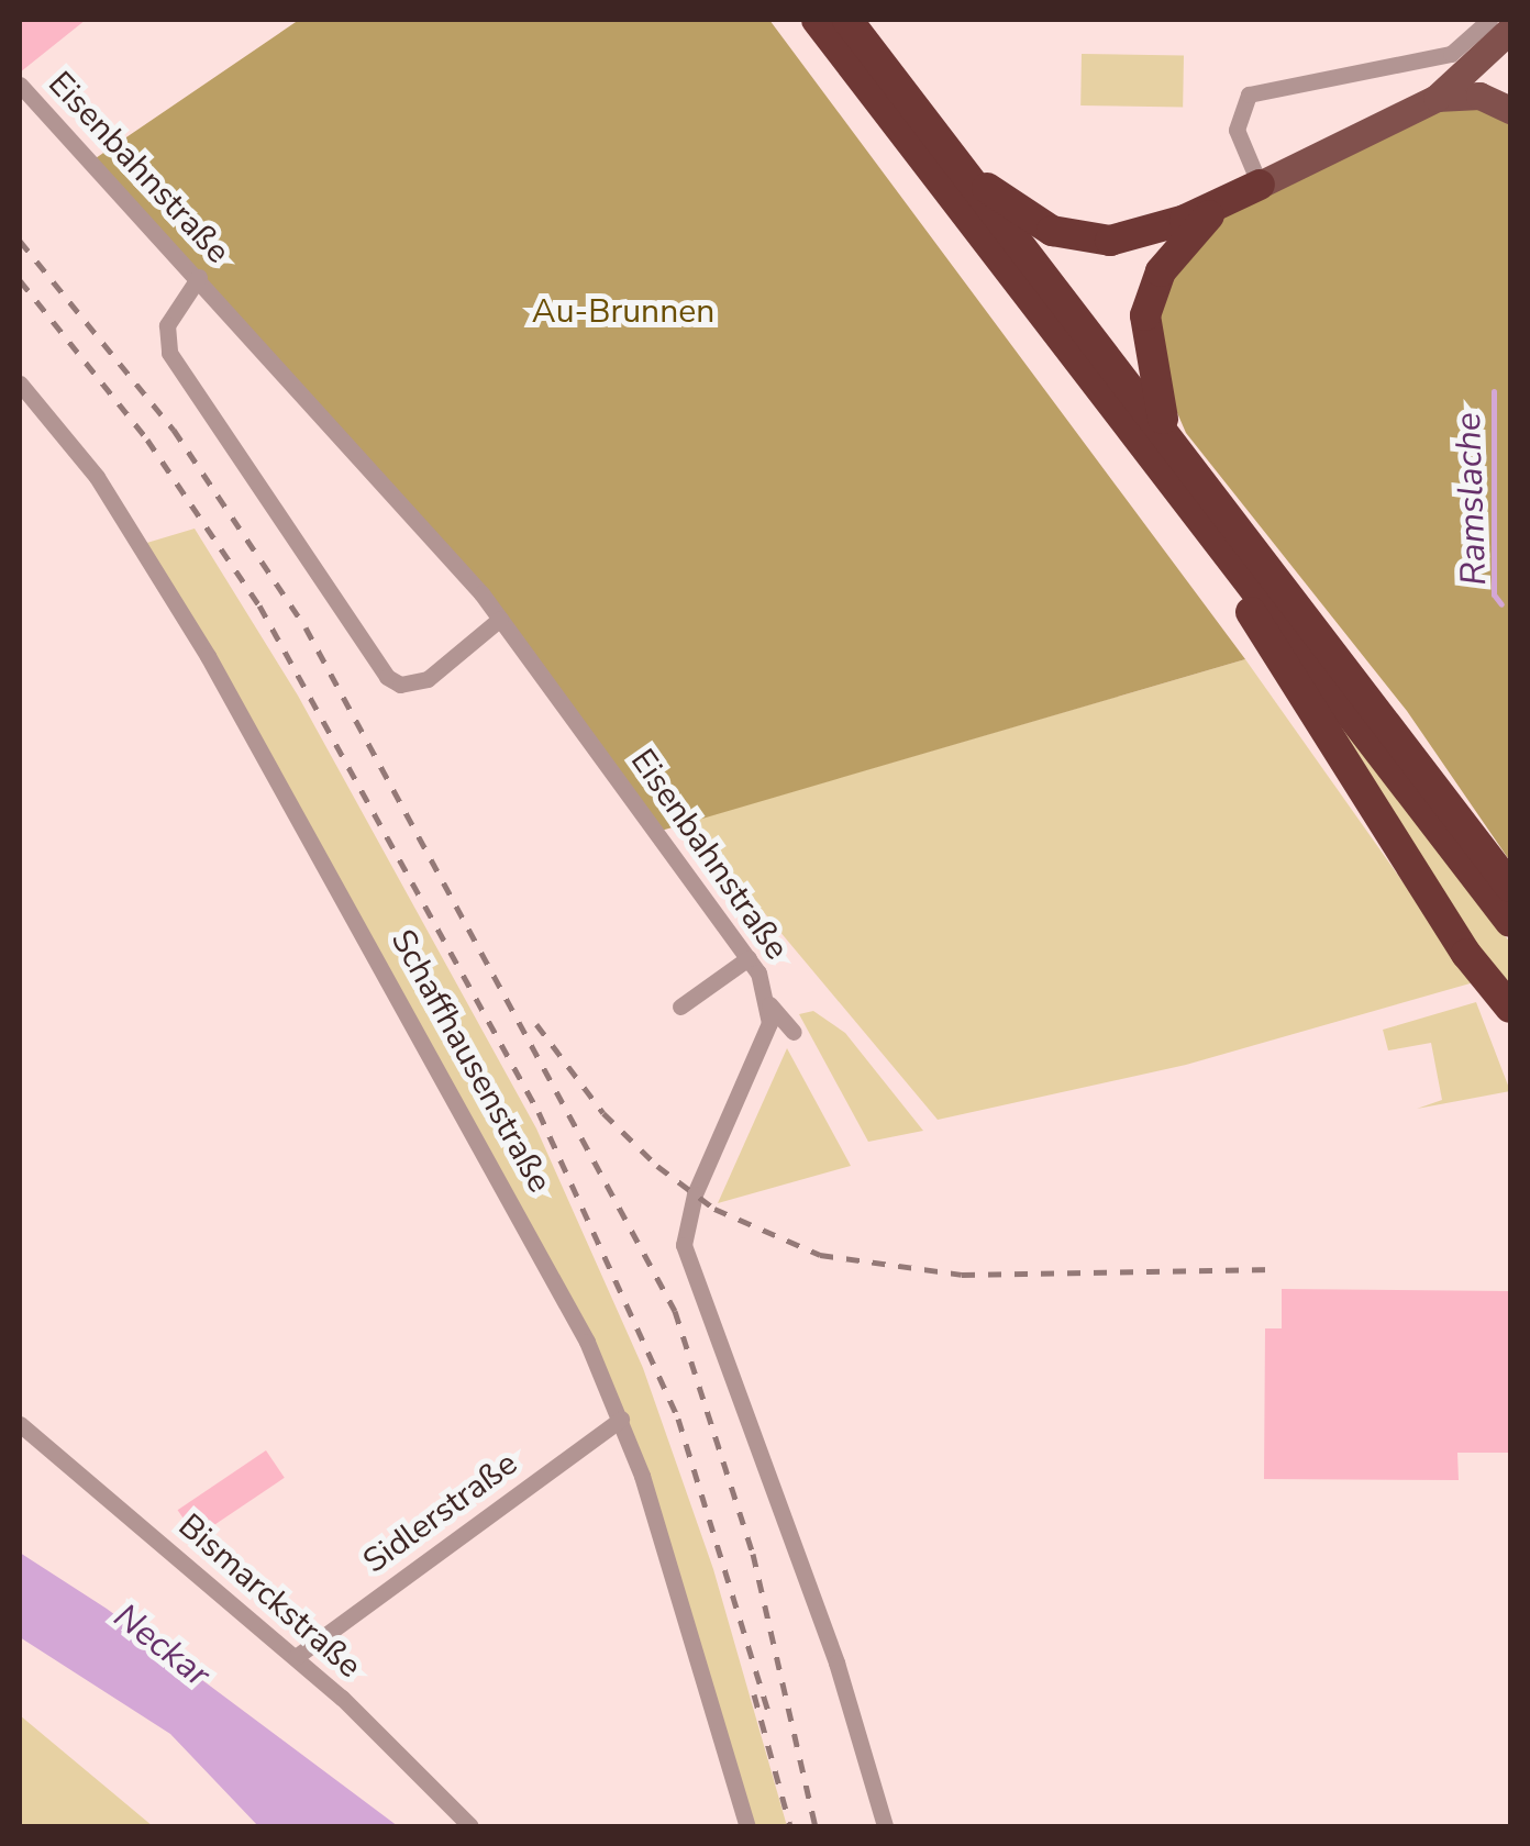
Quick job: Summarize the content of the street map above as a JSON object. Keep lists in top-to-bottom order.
{
  "streets": {
    "street": [
      "Eisenbahnstraße",
      "Schaffhausenstraße",
      "Sidlerstraße",
      "Bismarckstraße"
    ]
  },
  "crossings": [
    ["Schaffhausenstraße", "Sidlerstraße"],
    ["Sidlerstraße", "Bismarckstraße"]
  ],
  "water": ["Ramslache", "Neckar"],
  "parks": ["Au-Brunnen"]
}
